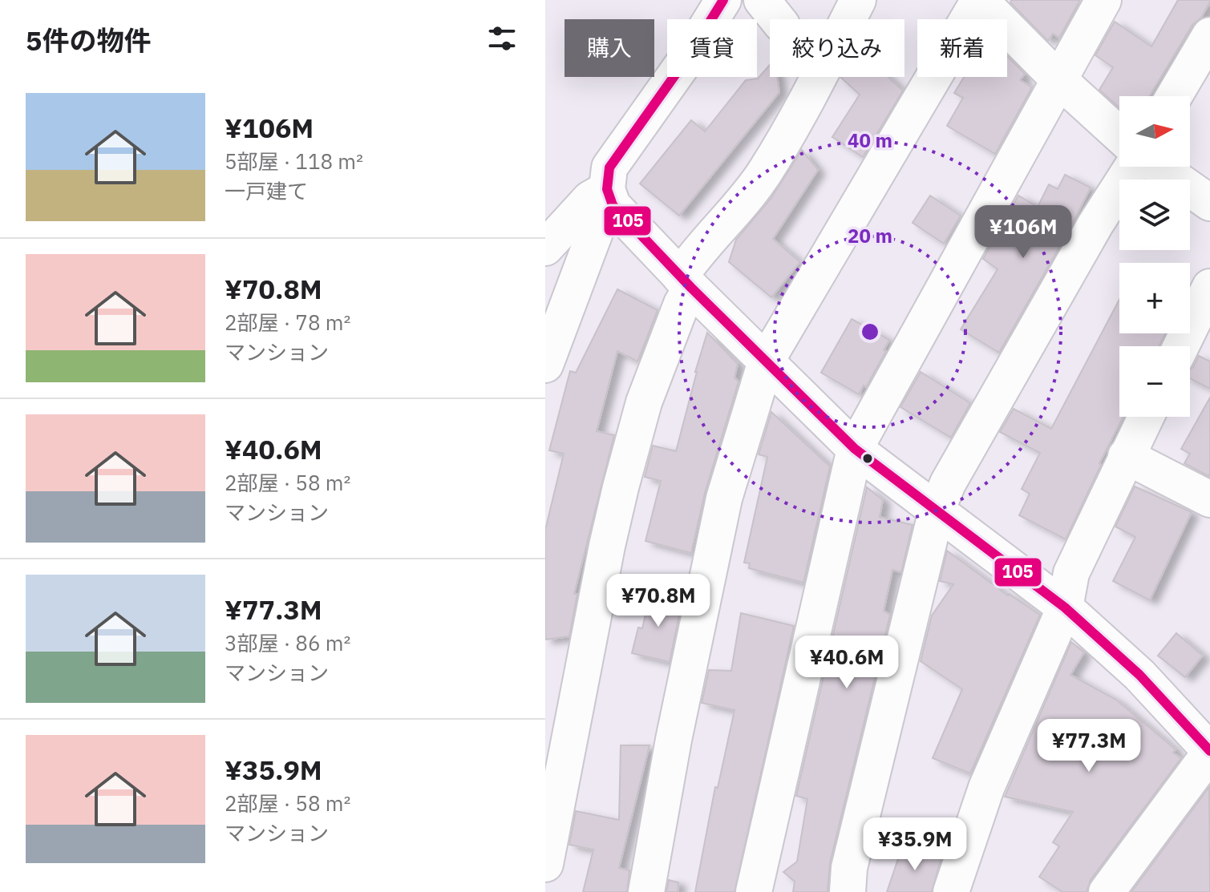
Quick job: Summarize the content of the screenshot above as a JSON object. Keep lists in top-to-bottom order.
{
  "lines": ["transit line 105"],
  "north": "right",
  "page": {
    "heading": "5件の物件",
    "chip": [
      "購入",
      "賃貸",
      "絞り込み",
      "新着"
    ],
    "list": [
      {
        "name": "¥106M",
        "note": "5部屋 · 118 m² · 一戸建て"
      },
      {
        "name": "¥70.8M",
        "note": "2部屋 · 78 m² · マンション"
      },
      {
        "name": "¥40.6M",
        "note": "2部屋 · 58 m² · マンション"
      },
      {
        "name": "¥77.3M",
        "note": "3部屋 · 86 m² · マンション"
      },
      {
        "name": "¥35.9M",
        "note": "2部屋 · 58 m² · マンション"
      }
    ],
    "map_buttons": ["+", "−"],
    "price": [
      "¥106M",
      "¥70.8M",
      "¥40.6M",
      "¥77.3M",
      "¥35.9M"
    ]
  },
  "rings": ["40 m", "20 m"]
}
